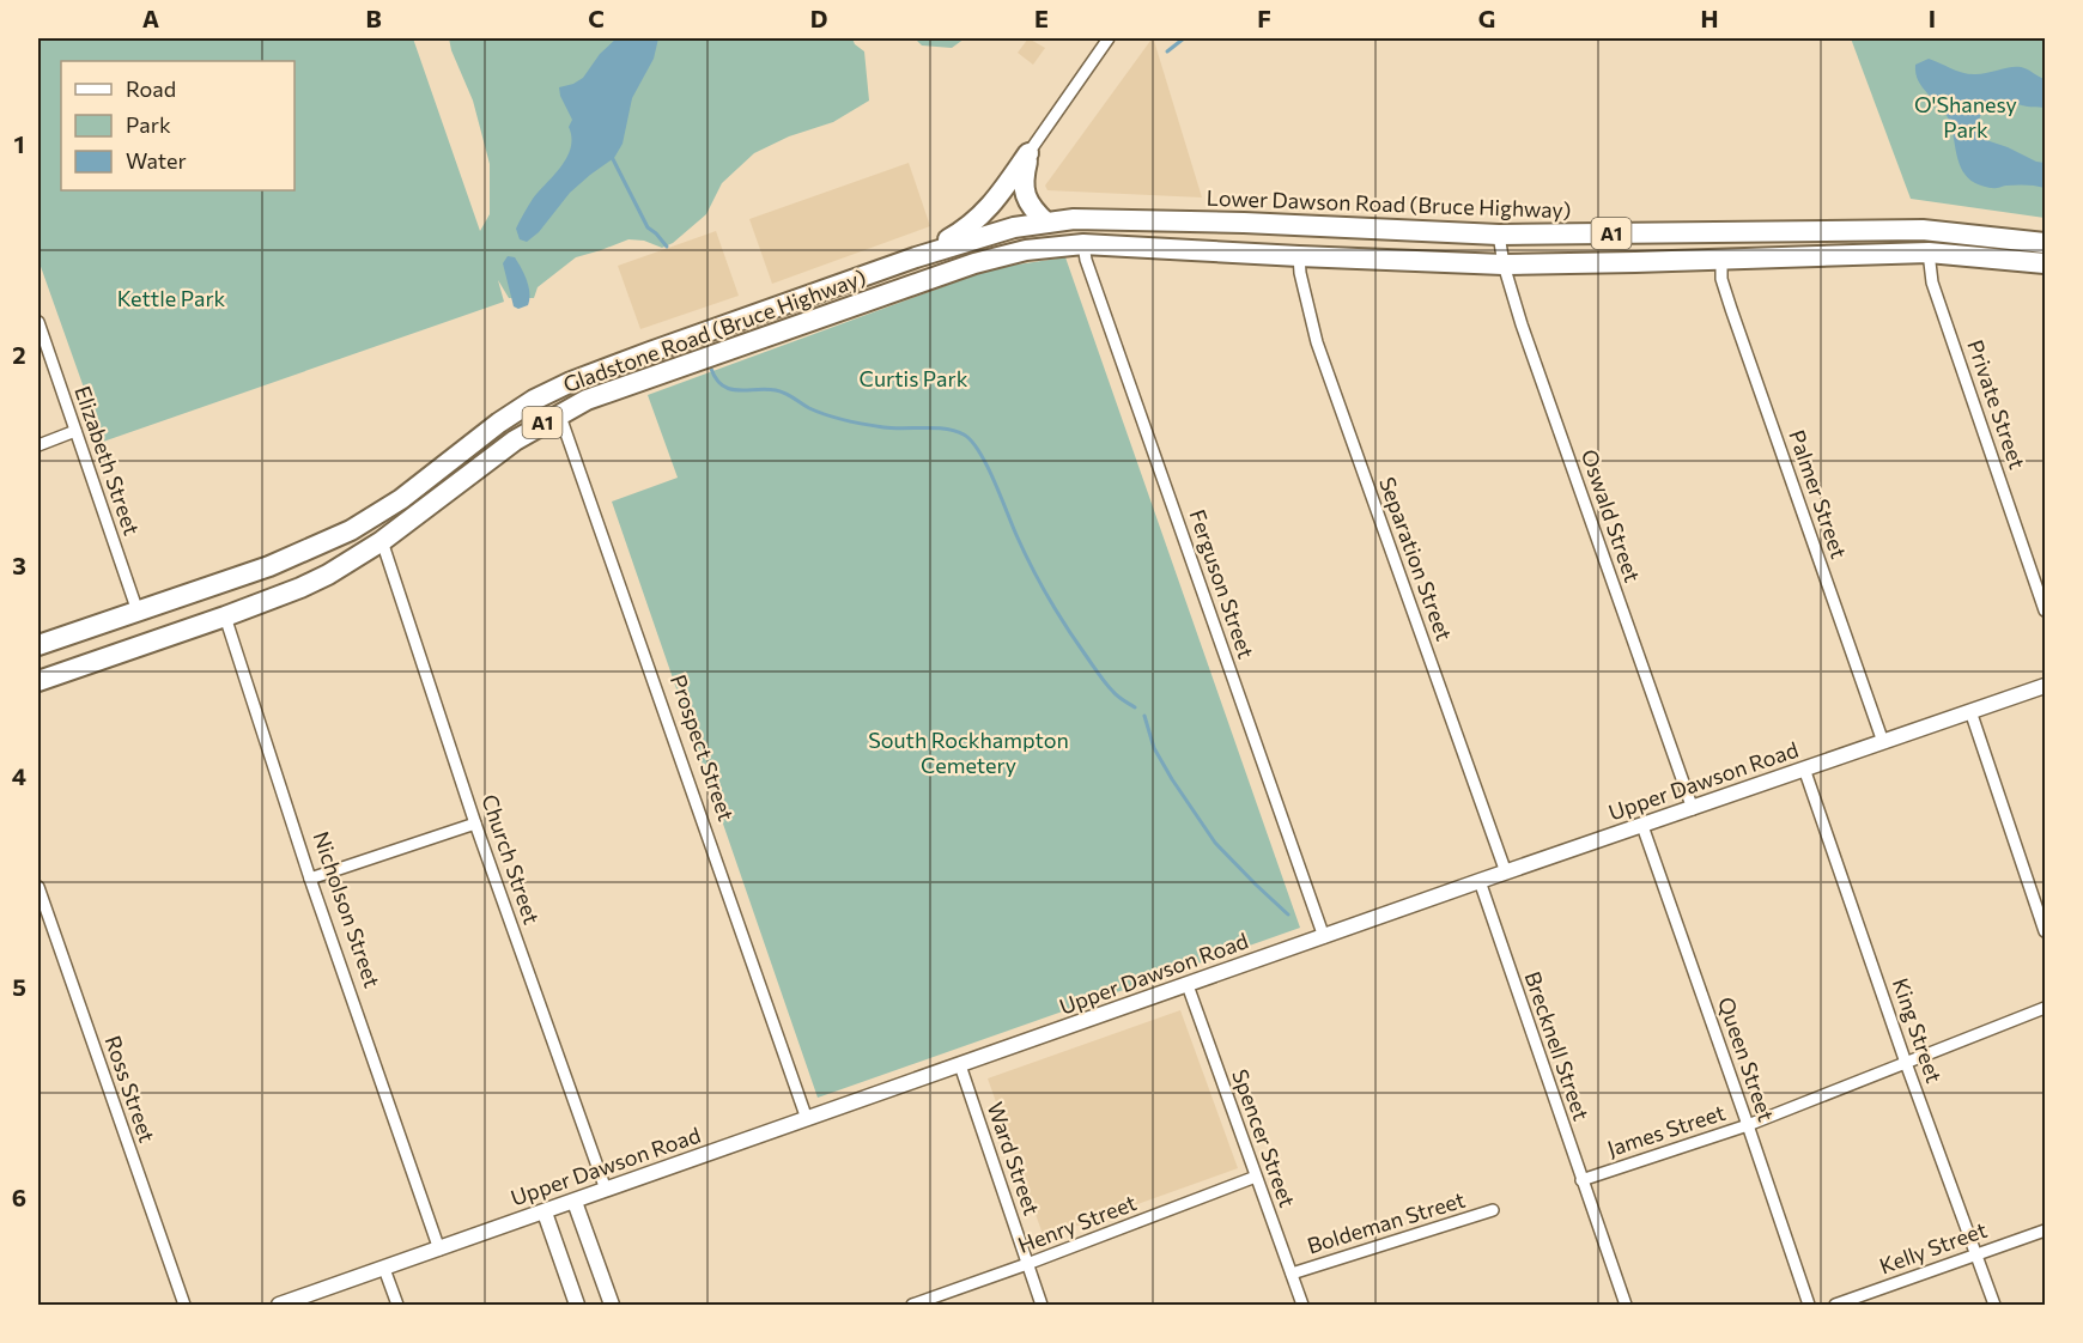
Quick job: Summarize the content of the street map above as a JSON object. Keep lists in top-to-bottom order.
{
  "streets": {
    "highway": [
      "Lower Dawson Road (Bruce Highway)",
      "A1",
      "Gladstone Road (Bruce Highway)",
      "Prospect Street",
      "Nicholson Street"
    ],
    "street": [
      "Private Street",
      "Elizabeth Street",
      "Palmer Street",
      "Oswald Street",
      "Separation Street",
      "Ferguson Street",
      "Upper Dawson Road",
      "Church Street",
      "King Street",
      "Brecknell Street",
      "Queen Street",
      "Ross Street",
      "James Street",
      "Spencer Street",
      "Ward Street",
      "Boldeman Street",
      "Henry Street",
      "Kelly Street"
    ]
  },
  "crossings": [
    ["Lower Dawson Road (Bruce Highway)", "Gladstone Road (Bruce Highway)"],
    ["Lower Dawson Road (Bruce Highway)", "Oswald Street"],
    ["A1", "Gladstone Road (Bruce Highway)"],
    ["A1", "Private Street"],
    ["A1", "Palmer Street"],
    ["A1", "Oswald Street"],
    ["A1", "Separation Street"],
    ["A1", "Ferguson Street"],
    ["Gladstone Road (Bruce Highway)", "Elizabeth Street"],
    ["Gladstone Road (Bruce Highway)", "Ferguson Street"],
    ["Gladstone Road (Bruce Highway)", "Prospect Street"],
    ["Gladstone Road (Bruce Highway)", "Church Street"],
    ["Gladstone Road (Bruce Highway)", "Nicholson Street"],
    ["Palmer Street", "Upper Dawson Road"],
    ["Oswald Street", "Upper Dawson Road"],
    ["Separation Street", "Upper Dawson Road"],
    ["Ferguson Street", "Upper Dawson Road"],
    ["Prospect Street", "Upper Dawson Road"],
    ["Upper Dawson Road", "Church Street"],
    ["Upper Dawson Road", "Nicholson Street"],
    ["Upper Dawson Road", "King Street"],
    ["Upper Dawson Road", "Brecknell Street"],
    ["Upper Dawson Road", "Queen Street"],
    ["Upper Dawson Road", "Spencer Street"],
    ["Upper Dawson Road", "Ward Street"],
    ["King Street", "James Street"],
    ["King Street", "Kelly Street"],
    ["Brecknell Street", "James Street"],
    ["Queen Street", "James Street"],
    ["Spencer Street", "Boldeman Street"],
    ["Spencer Street", "Henry Street"],
    ["Ward Street", "Henry Street"]
  ],
  "parks": [
    "O'Shanesy Park",
    "Kettle Park",
    "Curtis Park",
    "South Rockhampton Cemetery"
  ],
  "legend": ["Road", "Park", "Water"],
  "grid": {
    "columns": [
      "A",
      "B",
      "C",
      "D",
      "E",
      "F",
      "G",
      "H",
      "I"
    ],
    "rows": [
      "1",
      "2",
      "3",
      "4",
      "5",
      "6"
    ]
  }
}
